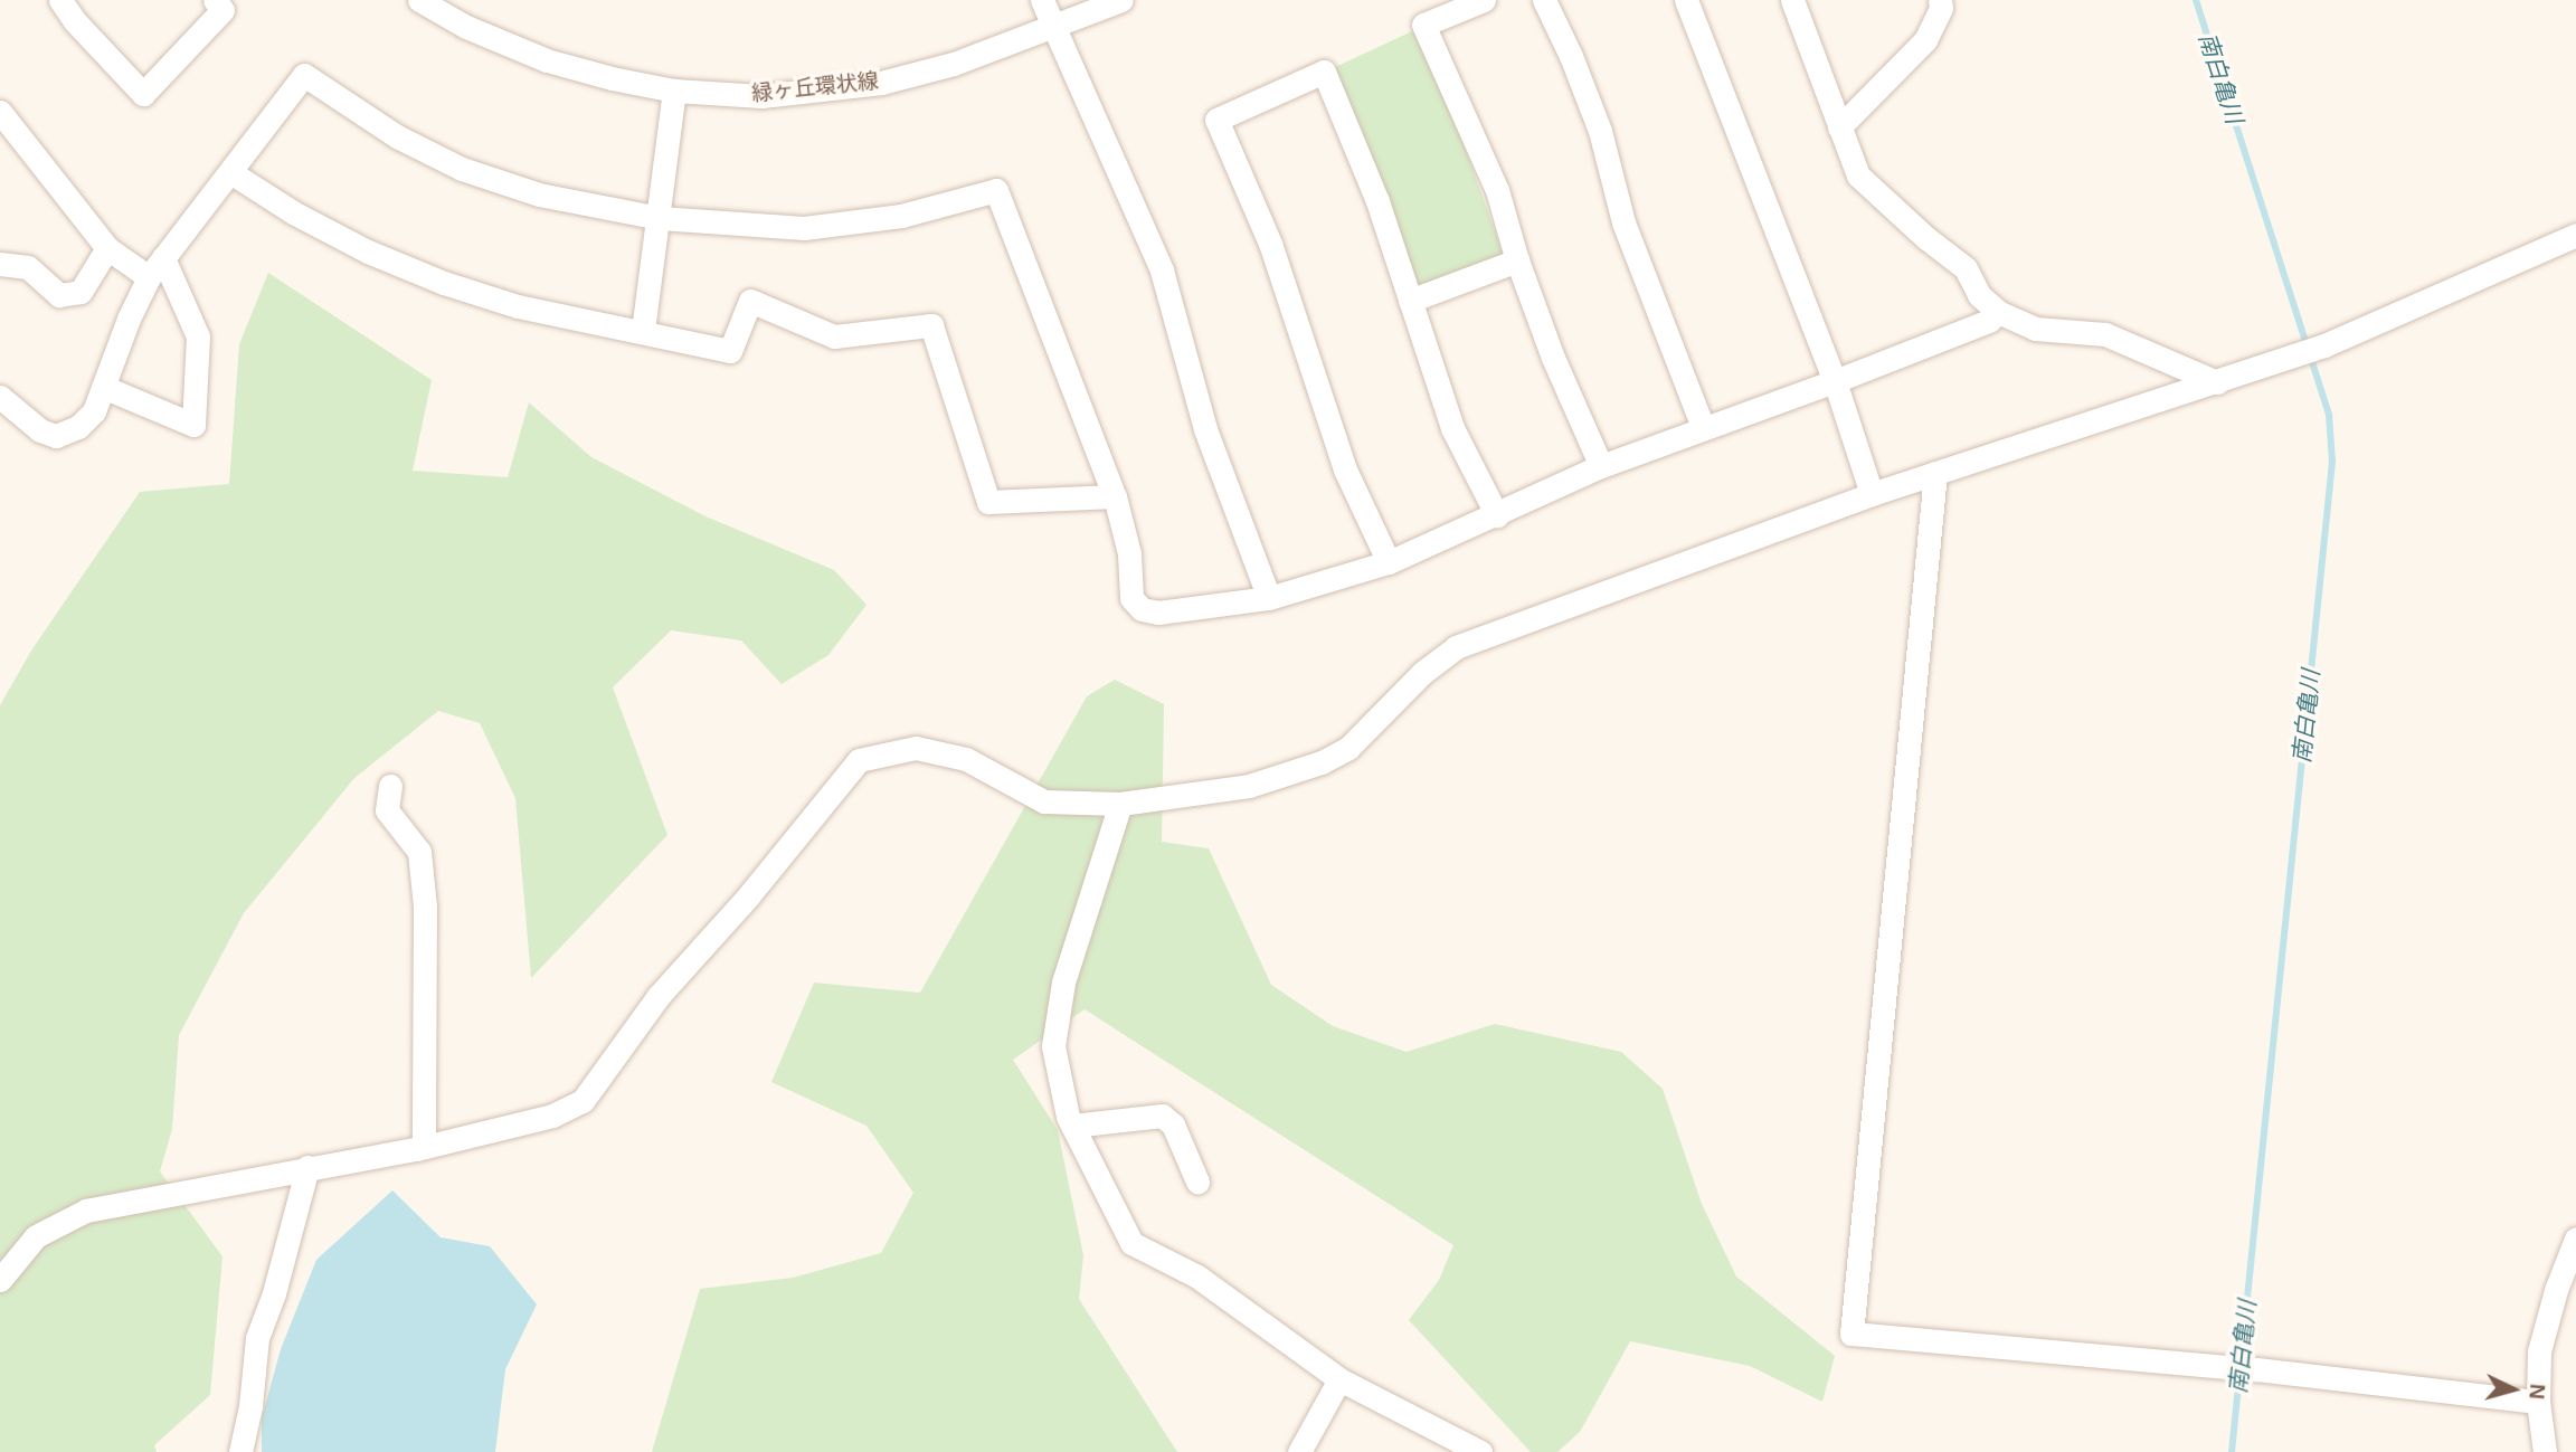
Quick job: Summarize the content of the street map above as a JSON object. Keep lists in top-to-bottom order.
{
  "streets": {
    "street": ["緑ヶ丘環状線"]
  },
  "water": ["南白亀川"],
  "north": "right"
}
